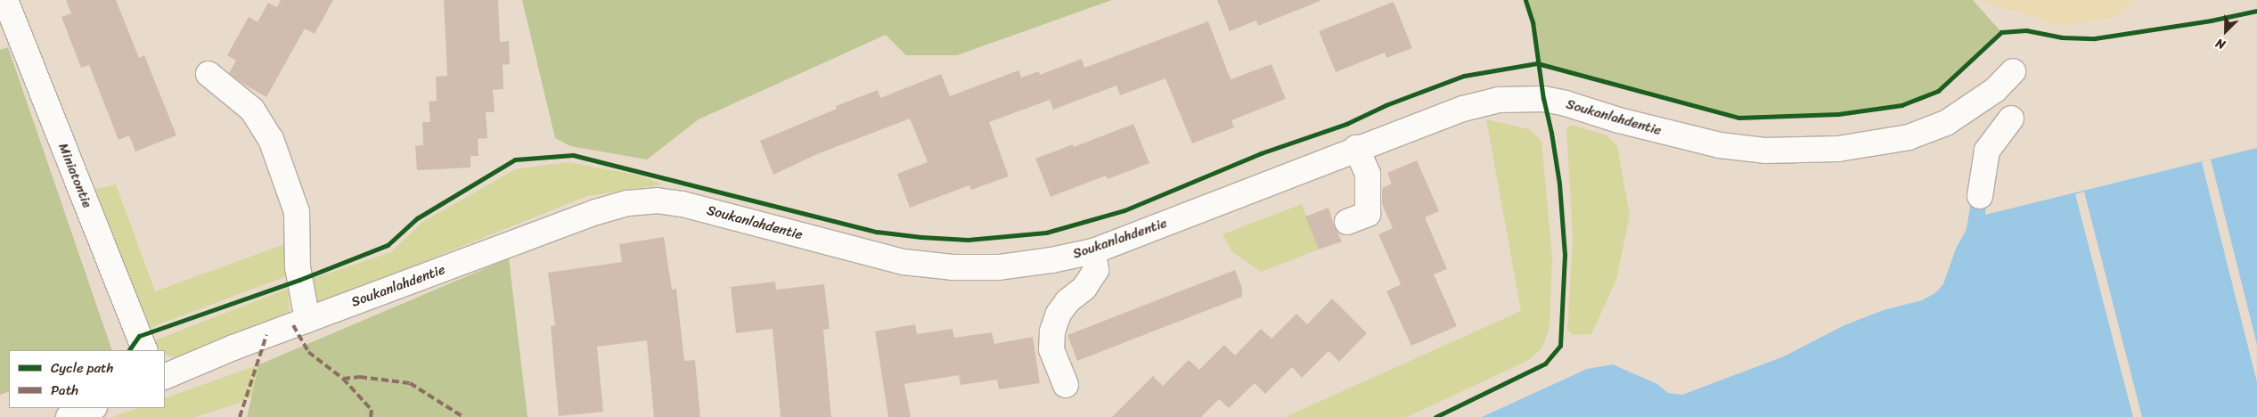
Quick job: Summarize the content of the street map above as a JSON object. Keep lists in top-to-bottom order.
{
  "streets": {
    "street": ["Soukanlahdentie", "Miniatontie"]
  },
  "legend": ["Cycle path", "Path"],
  "north": "bottom left"
}
